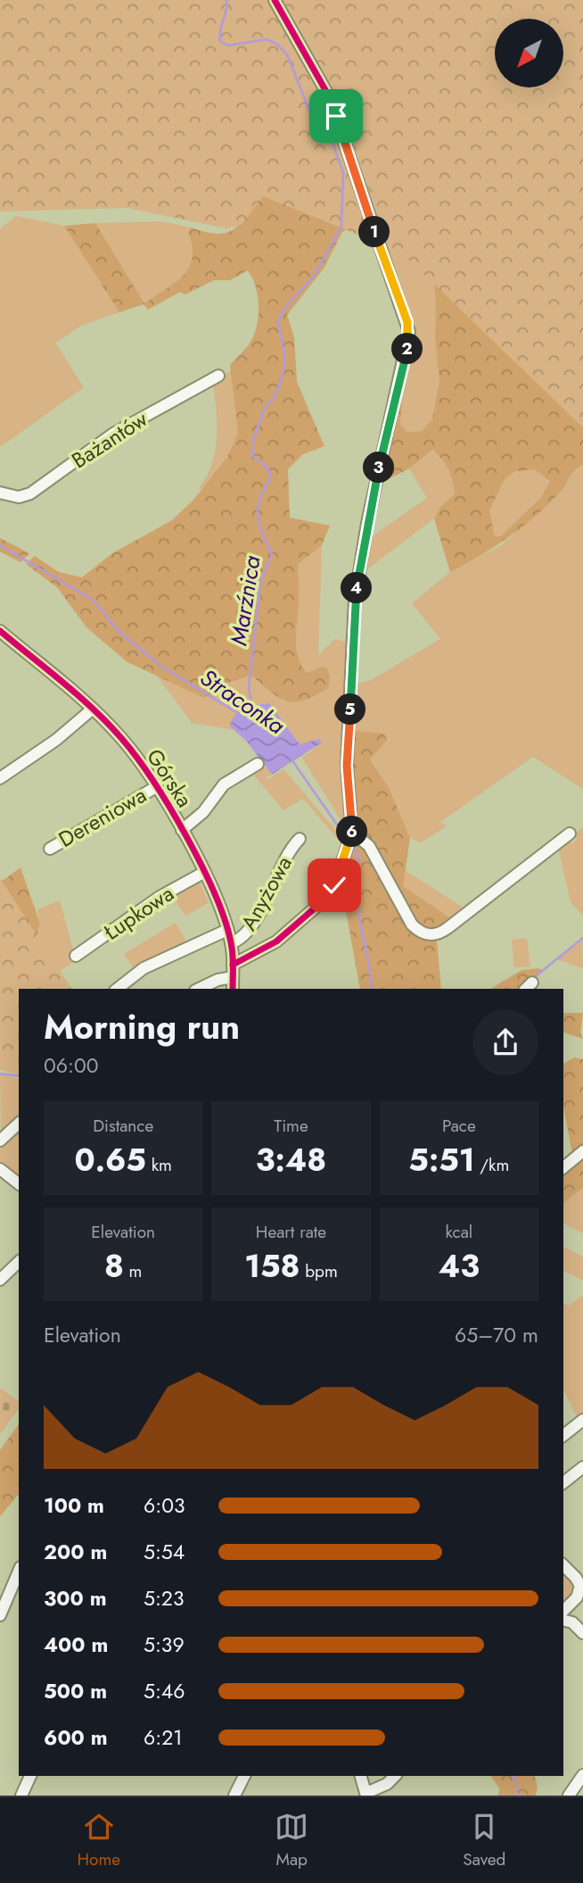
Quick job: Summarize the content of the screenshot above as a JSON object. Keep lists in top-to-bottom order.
{
  "streets": {
    "street": [
      "Bażantów",
      "Górska",
      "Dereniowa",
      "Anyżowa",
      "Łupkowa"
    ]
  },
  "crossings": [
    ["Górska", "Dereniowa"],
    ["Górska", "Anyżowa"],
    ["Górska", "Łupkowa"]
  ],
  "water": ["Marźnica", "Straconka"],
  "north": "bottom left",
  "page": {
    "pins": [
      "1",
      "2",
      "3",
      "4",
      "5",
      "6"
    ],
    "heading": ["Morning run", "06:00"],
    "stats": [
      ["Distance", "0.65 km"],
      ["Time", "3:48"],
      ["Pace", "5:51 /km"],
      ["Elevation", "8 m"],
      ["Heart rate", "158 bpm"],
      ["kcal", "43"]
    ],
    "chart": ["Elevation", "65–70 m"],
    "list": [
      {
        "name": "100 m",
        "note": "6:03"
      },
      {
        "name": "200 m",
        "note": "5:54"
      },
      {
        "name": "300 m",
        "note": "5:23"
      },
      {
        "name": "400 m",
        "note": "5:39"
      },
      {
        "name": "500 m",
        "note": "5:46"
      },
      {
        "name": "600 m",
        "note": "6:21"
      }
    ],
    "tabs": ["Home", "Map", "Saved"]
  }
}
